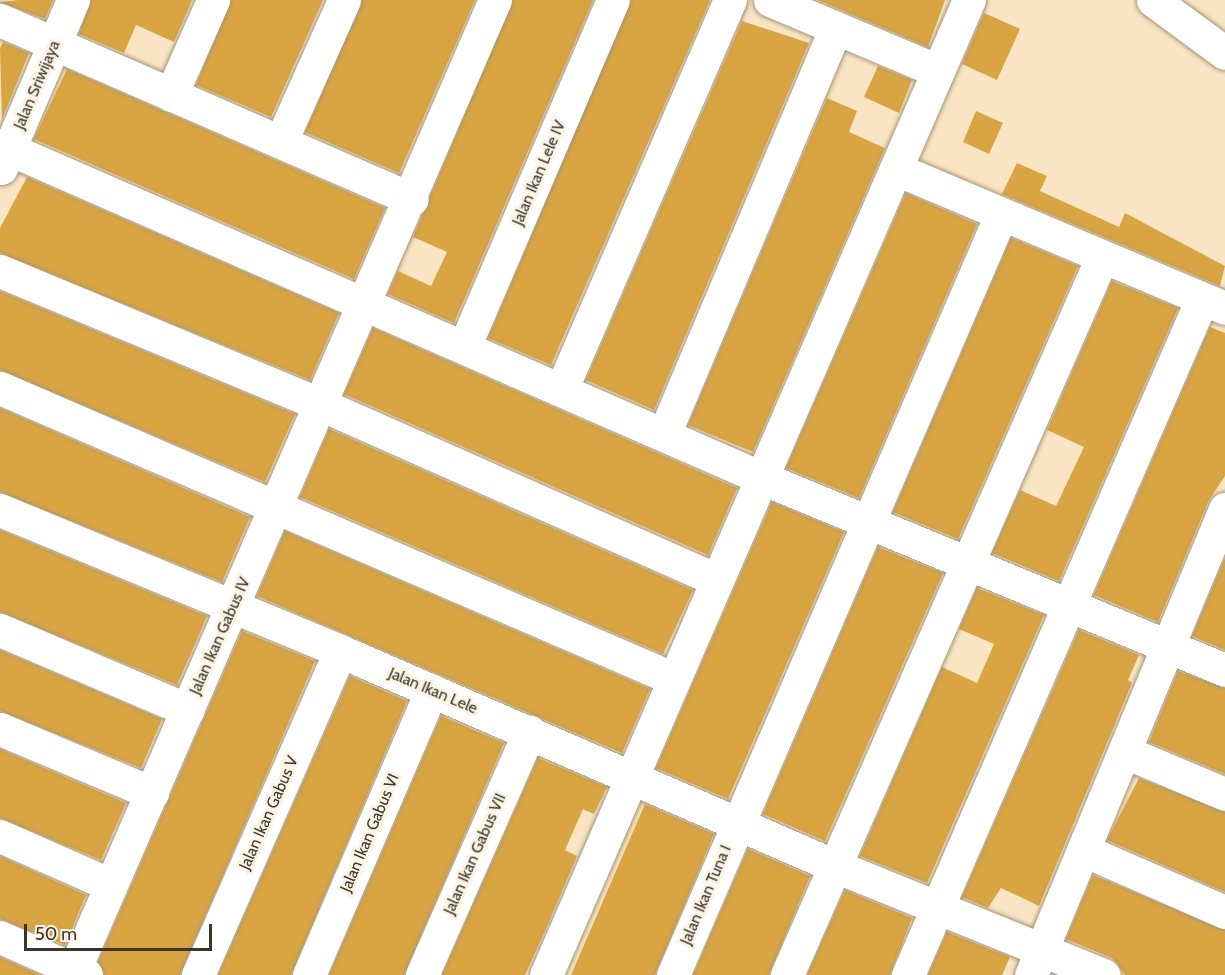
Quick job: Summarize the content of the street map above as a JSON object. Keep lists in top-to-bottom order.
{
  "streets": {
    "street": [
      "Jalan Sriwijaya",
      "Jalan Ikan Lele IV",
      "Jalan Ikan Gabus IV",
      "Jalan Ikan Lele",
      "Jalan Ikan Gabus V",
      "Jalan Ikan Gabus VI",
      "Jalan Ikan Gabus VII",
      "Jalan Ikan Tuna I"
    ]
  },
  "crossings": [
    ["Jalan Ikan Gabus IV", "Jalan Ikan Lele"],
    ["Jalan Ikan Lele", "Jalan Ikan Gabus V"],
    ["Jalan Ikan Lele", "Jalan Ikan Gabus VI"],
    ["Jalan Ikan Lele", "Jalan Ikan Gabus VII"],
    ["Jalan Ikan Lele", "Jalan Ikan Tuna I"]
  ],
  "scale_bar": "50 m"
}
